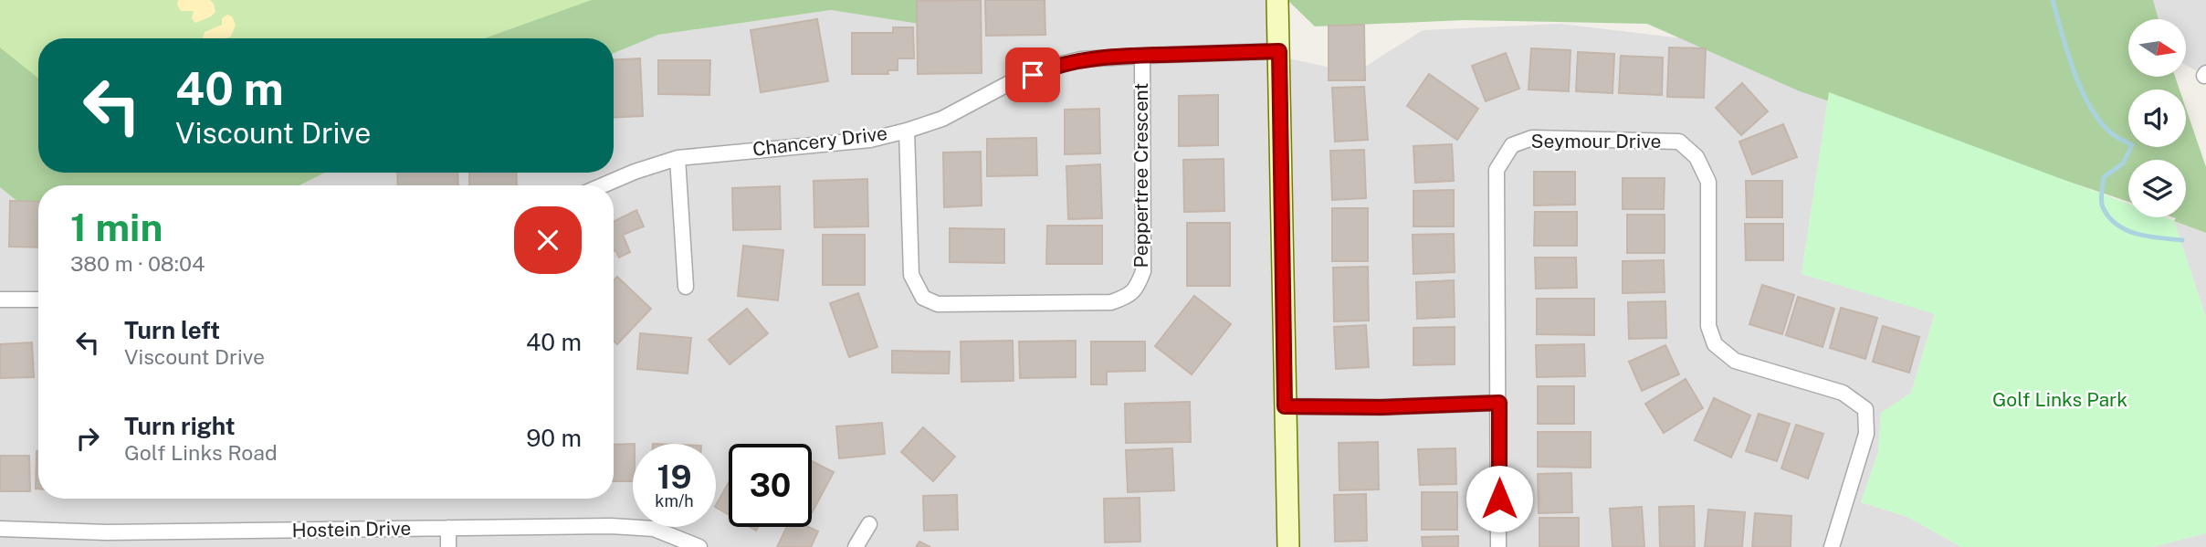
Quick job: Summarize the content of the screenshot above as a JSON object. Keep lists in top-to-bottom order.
{
  "streets": {
    "street": [
      "Chancery Drive",
      "Seymour Drive",
      "Peppertree Crescent",
      "Hostein Drive"
    ]
  },
  "crossings": [
    ["Chancery Drive", "Peppertree Crescent"]
  ],
  "parks": ["Golf Links Park"],
  "north": "right",
  "page": {
    "turn": ["40 m", "Viscount Drive"],
    "heading": ["1 min", "380 m · 08:04"],
    "list": [
      {
        "name": "Turn left",
        "note": "Viscount Drive",
        "value": "40 m"
      },
      {
        "name": "Turn right",
        "note": "Golf Links Road",
        "value": "90 m"
      }
    ],
    "speed": "19 km/h",
    "limit": "30"
  }
}
